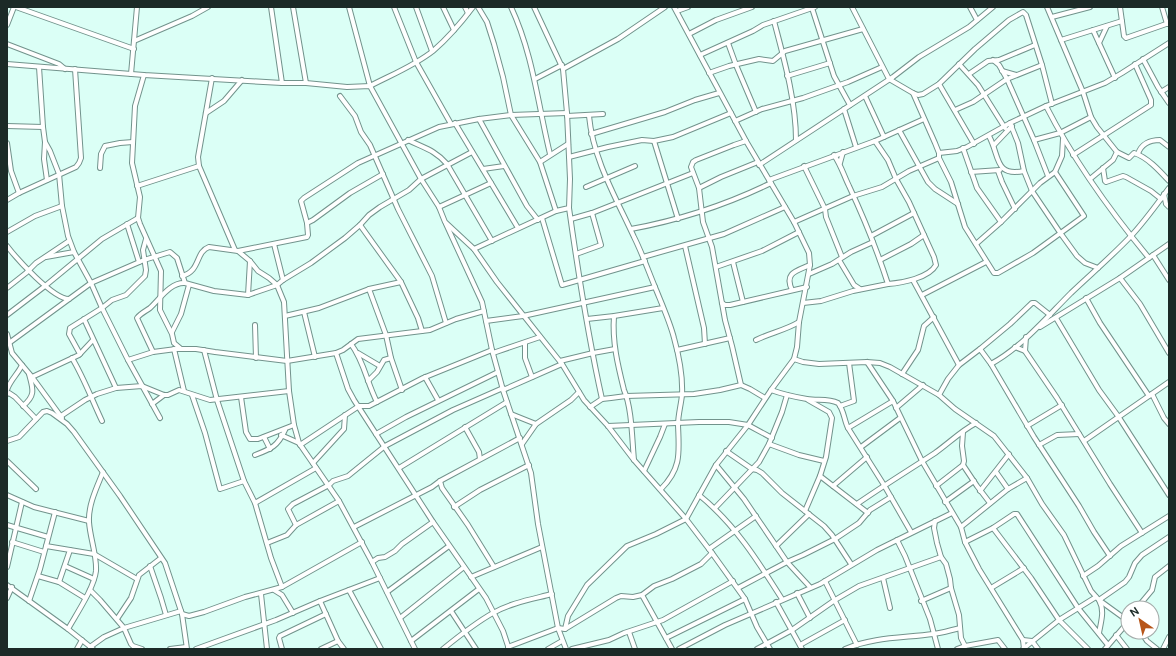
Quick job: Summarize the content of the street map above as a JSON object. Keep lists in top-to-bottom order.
{
  "north": "top left"
}
